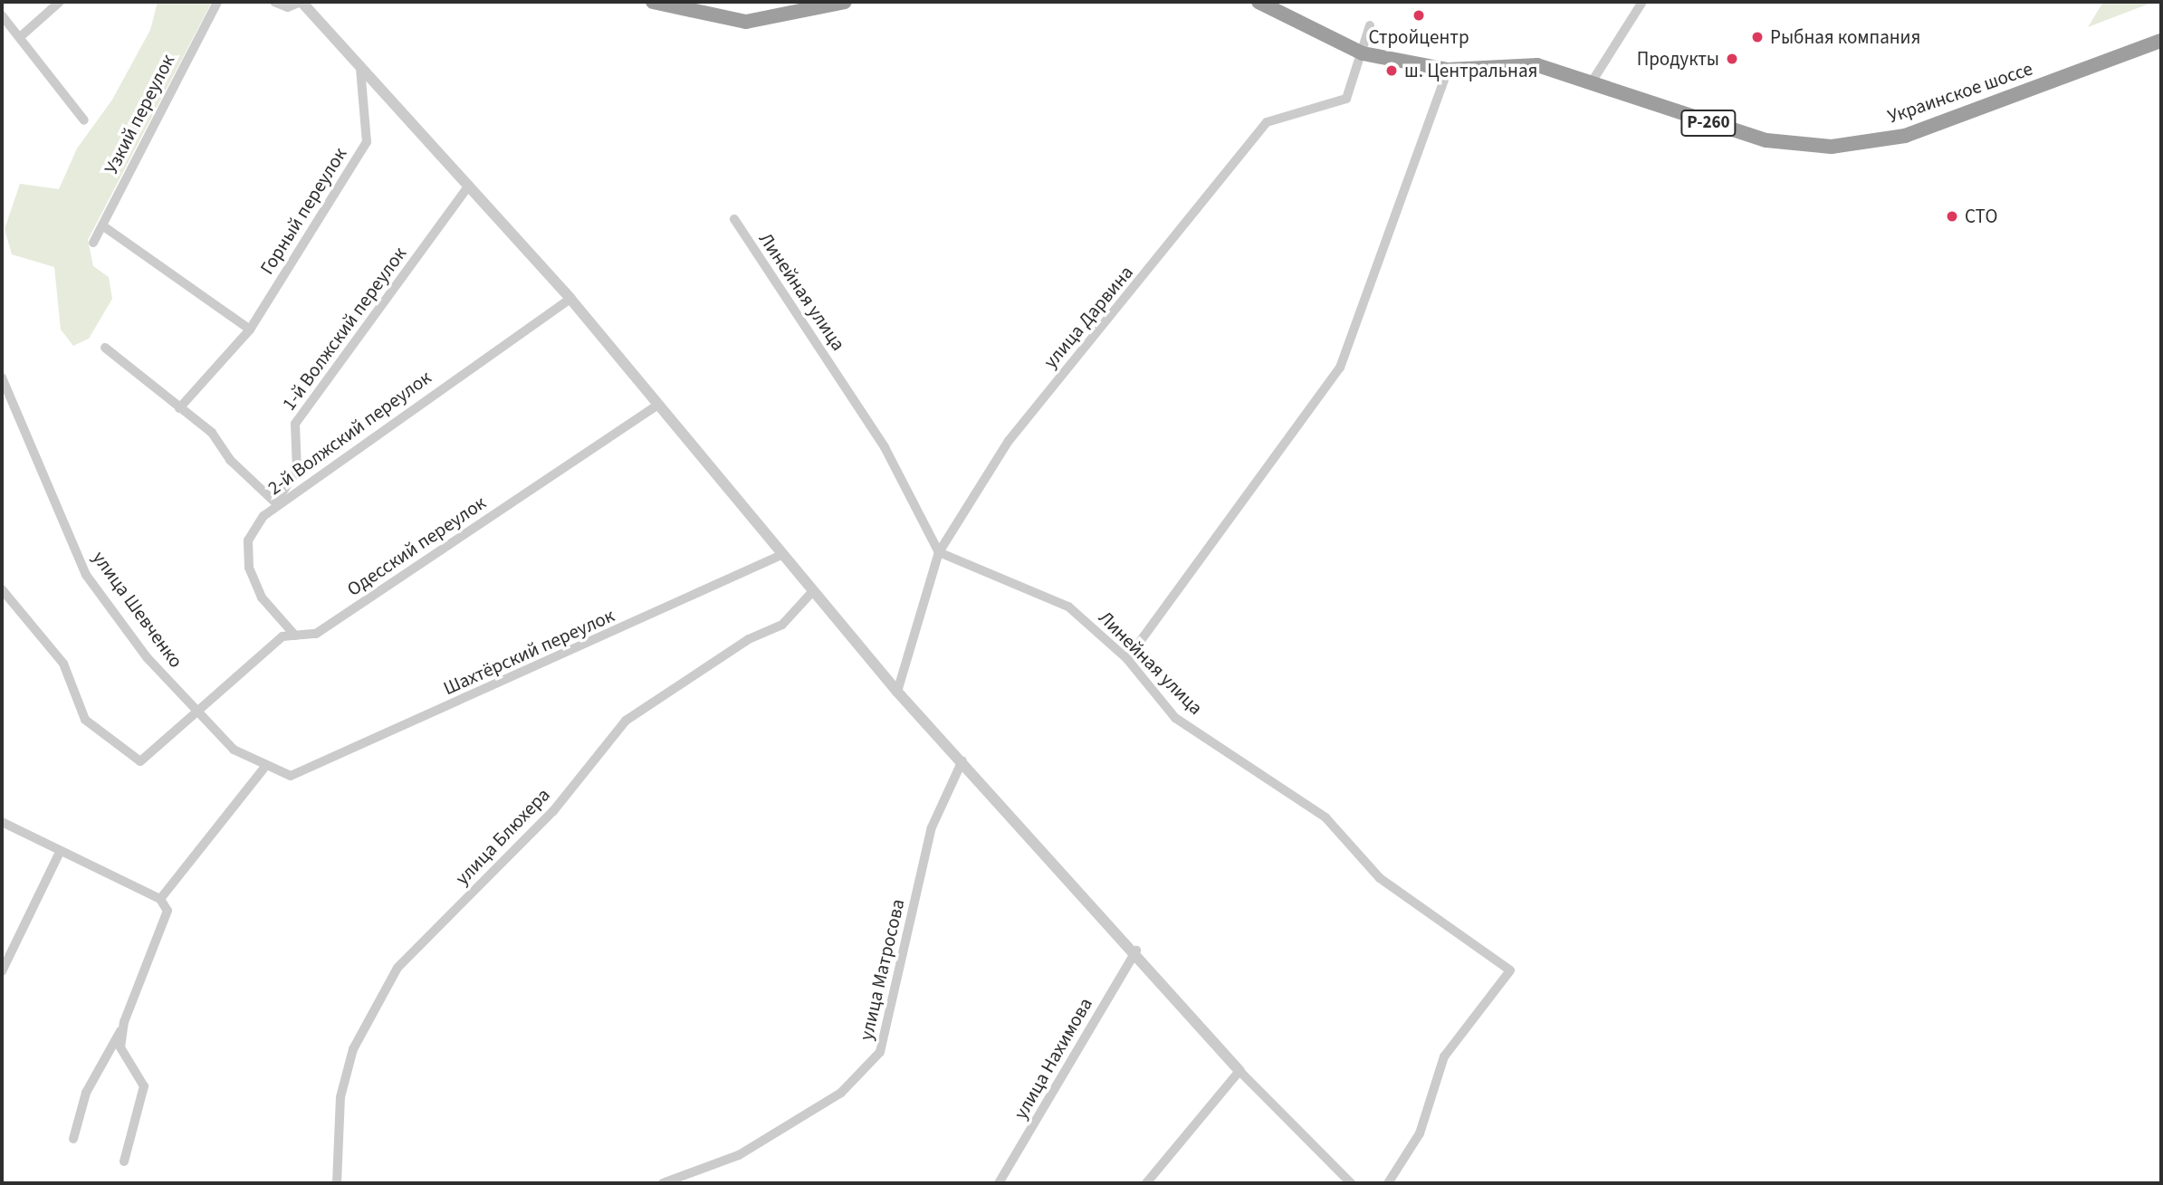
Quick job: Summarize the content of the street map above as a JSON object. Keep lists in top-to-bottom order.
{
  "streets": {
    "highway": ["Украинское шоссе", "Р-260"],
    "street": [
      "Узкий переулок",
      "Горный переулок",
      "Линейная улица",
      "улица Дарвина",
      "1-й Волжский переулок",
      "2-й Волжский переулок",
      "Одесский переулок",
      "улица Шевченко",
      "Шахтёрский переулок",
      "улица Блюхера",
      "улица Матросова",
      "улица Нахимова"
    ]
  },
  "crossings": [
    ["Украинское шоссе", "улица Дарвина"],
    ["Линейная улица", "улица Дарвина"],
    ["1-й Волжский переулок", "2-й Волжский переулок"],
    ["2-й Волжский переулок", "Одесский переулок"],
    ["Одесский переулок", "улица Шевченко"],
    ["улица Шевченко", "Шахтёрский переулок"]
  ],
  "places": [
    "Стройцентр",
    "Рыбная компания",
    "Продукты",
    "ш. Центральная",
    "СТО"
  ]
}
